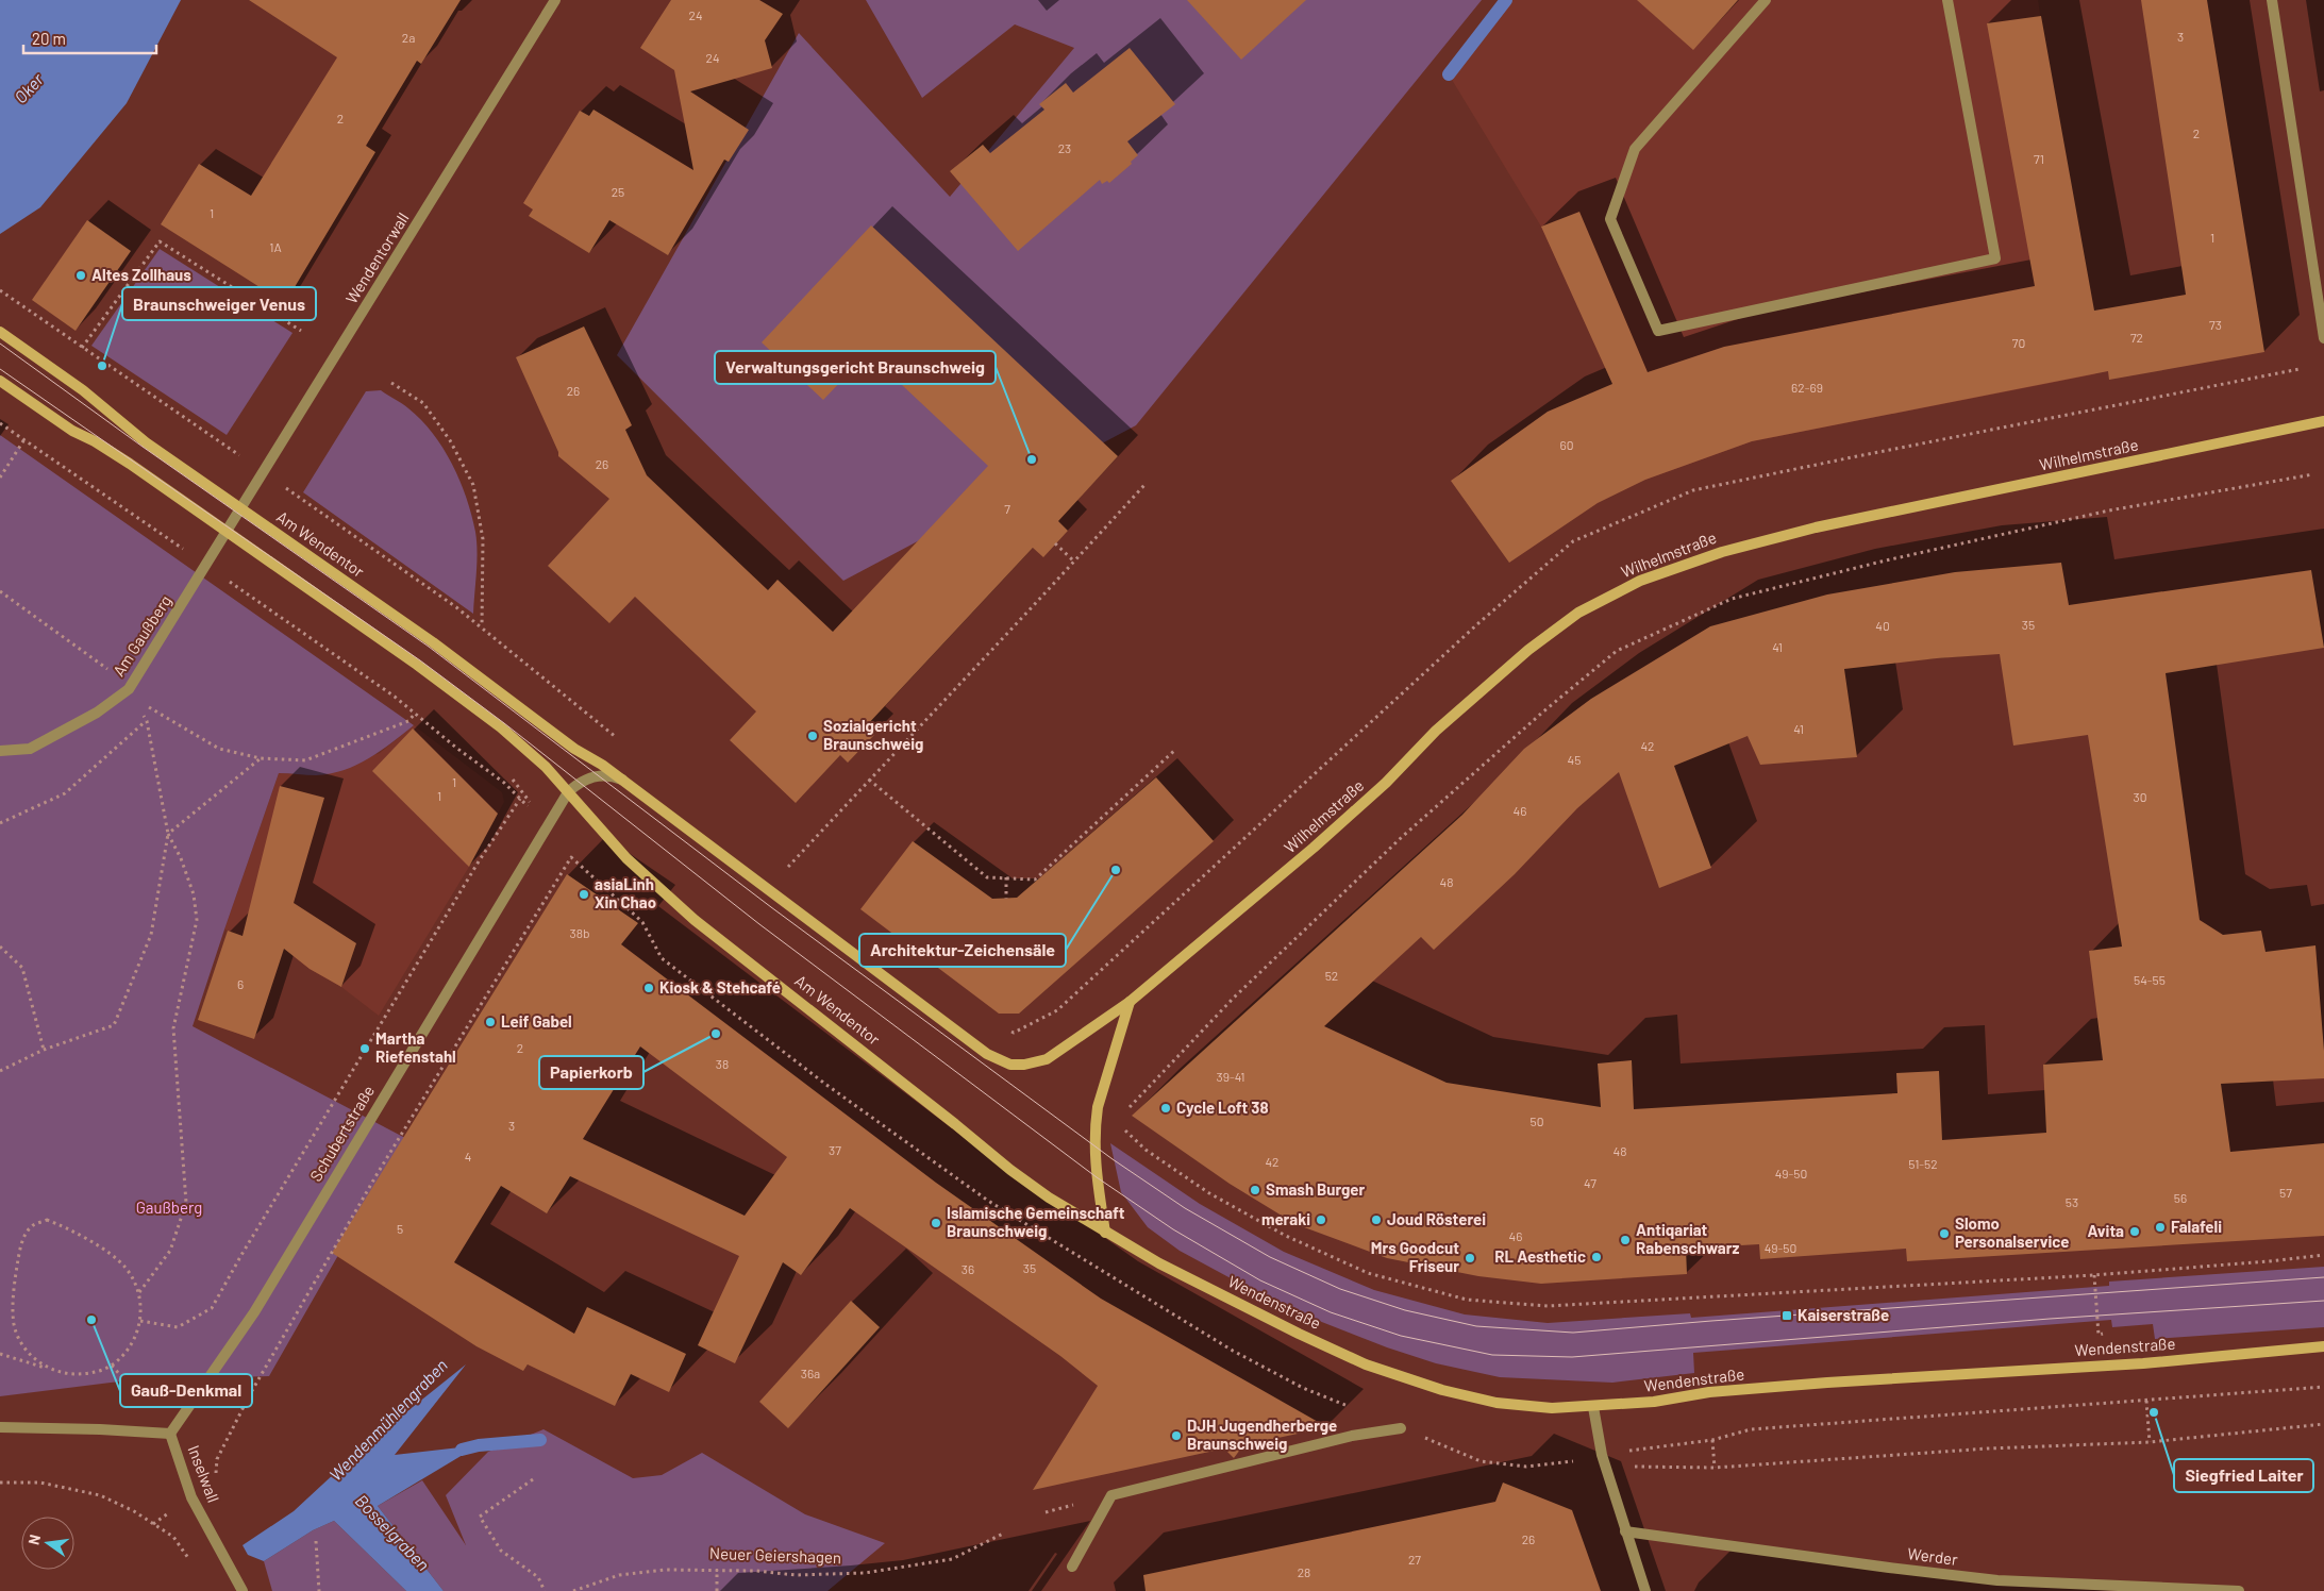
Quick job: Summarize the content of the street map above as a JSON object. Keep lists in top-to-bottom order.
{
  "streets": {
    "main road": ["Wilhelmstraße", "Am Wendentor", "Wendenstraße"],
    "street": [
      "Wendentorwall",
      "Am Gaußberg",
      "Schubertstraße",
      "Inselwall",
      "Werder"
    ],
    "path": ["Neuer Geiershagen"]
  },
  "crossings": [
    ["Wendentorwall", "Am Wendentor"],
    ["Wendentorwall", "Am Gaußberg"],
    ["Wilhelmstraße", "Am Wendentor"],
    ["Am Wendentor", "Am Gaußberg"],
    ["Am Wendentor", "Schubertstraße"],
    ["Am Wendentor", "Wendenstraße"],
    ["Schubertstraße", "Inselwall"]
  ],
  "water": ["Oker", "Wendenmühlengraben", "Bosselgraben"],
  "parks": ["Gaußberg"],
  "places": {
    "other": [
      "Altes Zollhaus",
      "Braunschweiger Venus",
      "Verwaltungsgericht Braunschweig",
      "Sozialgericht Braunschweig",
      "Architektur-Zeichensäle",
      "asiaLinh Xin Chao",
      "Kiosk & Stehcafé",
      "Leif Gabel",
      "Papierkorb",
      "Martha Riefenstahl",
      "Cycle Loft 38",
      "Smash Burger",
      "meraki",
      "Joud Rösterei",
      "Islamische Gemeinschaft Braunschweig",
      "Falafeli",
      "Avita",
      "Slomo Personalservice",
      "Antiqariat Rabenschwarz",
      "RL Aesthetic",
      "Mrs Goodcut Friseur",
      "Gauß-Denkmal",
      "Siegfried Laiter",
      "DJH Jugendherberge Braunschweig"
    ],
    "transit": ["Kaiserstraße"]
  },
  "house_numbers": [
    "24",
    "3",
    "2a",
    "24",
    "2",
    "2",
    "23",
    "71",
    "25",
    "1",
    "1",
    "1A",
    "73",
    "72",
    "70",
    "62-69",
    "26",
    "60",
    "26",
    "7",
    "35",
    "40",
    "41",
    "41",
    "42",
    "45",
    "1",
    "1",
    "30",
    "46",
    "48",
    "38b",
    "52",
    "54-55",
    "6",
    "2",
    "38",
    "39-41",
    "50",
    "3",
    "37",
    "48",
    "4",
    "42",
    "51-52",
    "49-50",
    "47",
    "57",
    "56",
    "53",
    "5",
    "46",
    "49-50",
    "35",
    "36",
    "36a",
    "26",
    "27",
    "28"
  ],
  "scale_bar": "20 m",
  "north": "left"
}
